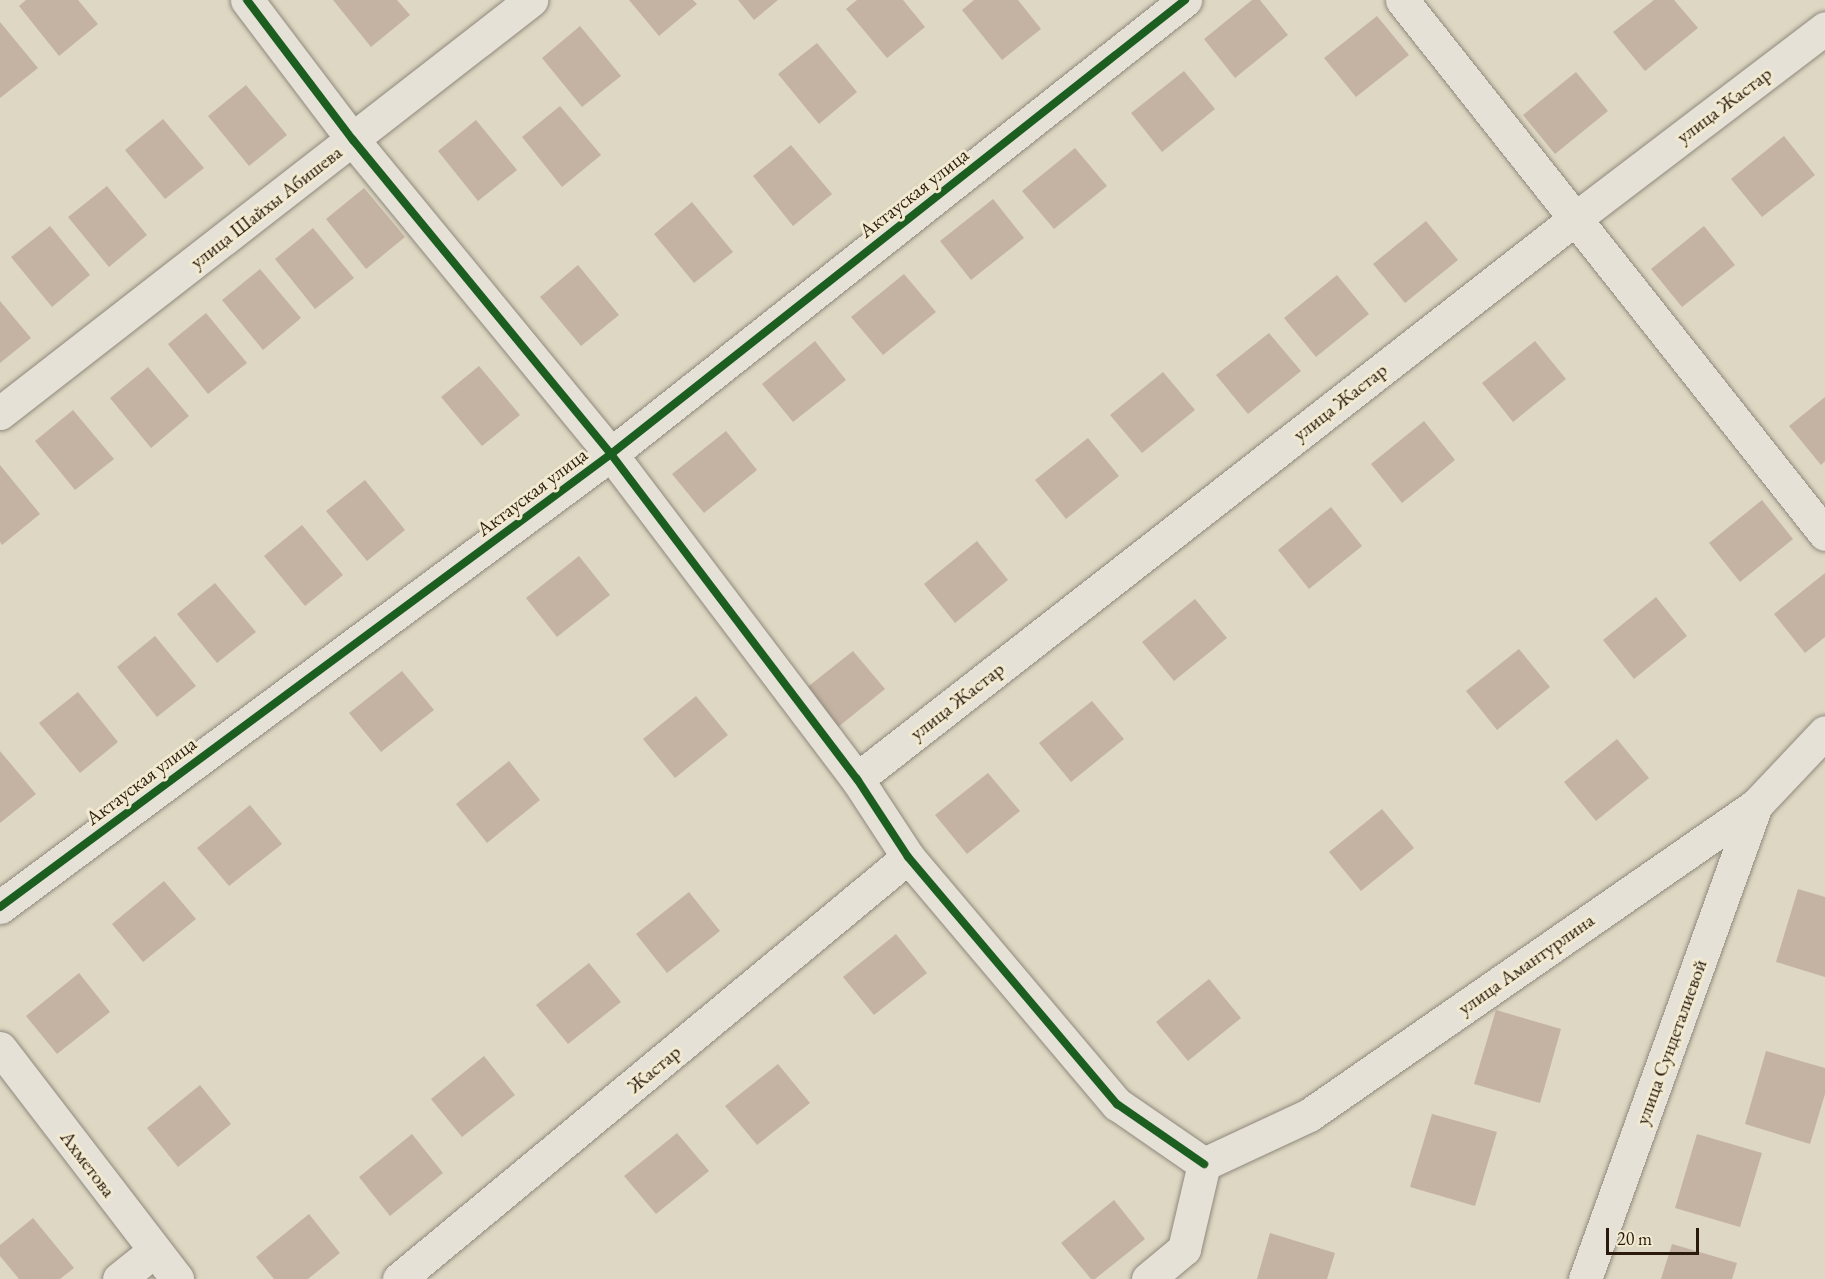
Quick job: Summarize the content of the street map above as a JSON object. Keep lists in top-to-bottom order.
{
  "streets": {
    "street": [
      "улица Жастар",
      "Актауская улица",
      "улица Шайхы Абишева",
      "улица Амантурлина",
      "улица Сундеталиевой",
      "Жастар",
      "Ахметова"
    ]
  },
  "crossings": [
    ["улица Амантурлина", "улица Сундеталиевой"]
  ],
  "scale_bar": "20 m"
}
